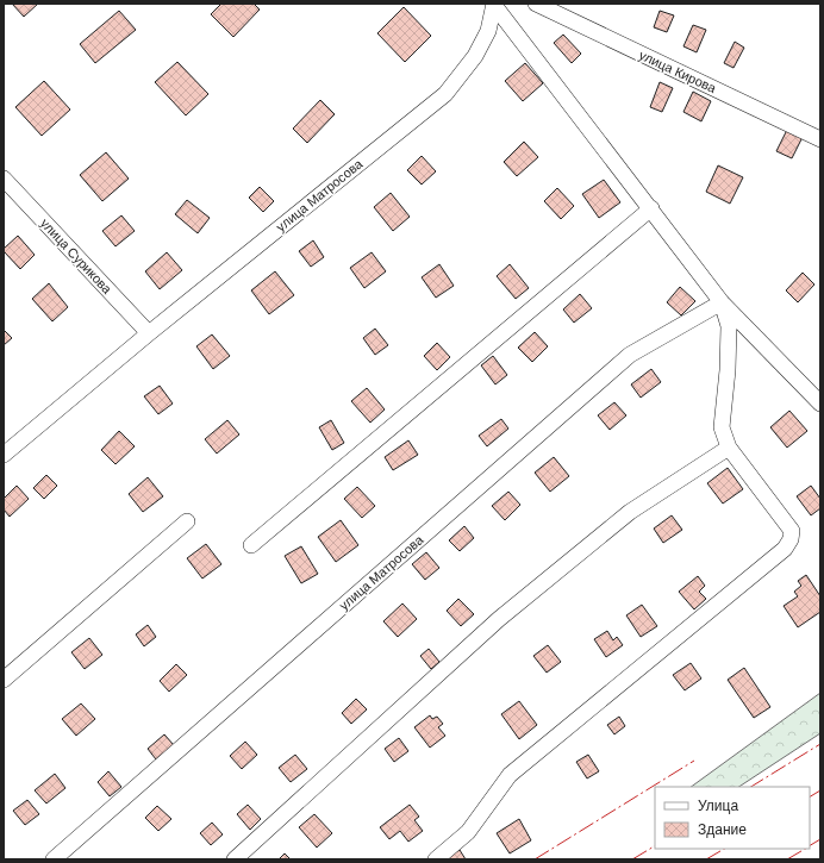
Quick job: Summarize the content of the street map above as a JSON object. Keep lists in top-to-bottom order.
{
  "streets": {
    "street": ["улица Кирова", "улица Матросова", "улица Сурикова"]
  },
  "crossings": [
    ["улица Матросова", "улица Сурикова"]
  ],
  "legend": ["Улица", "Здание"]
}
